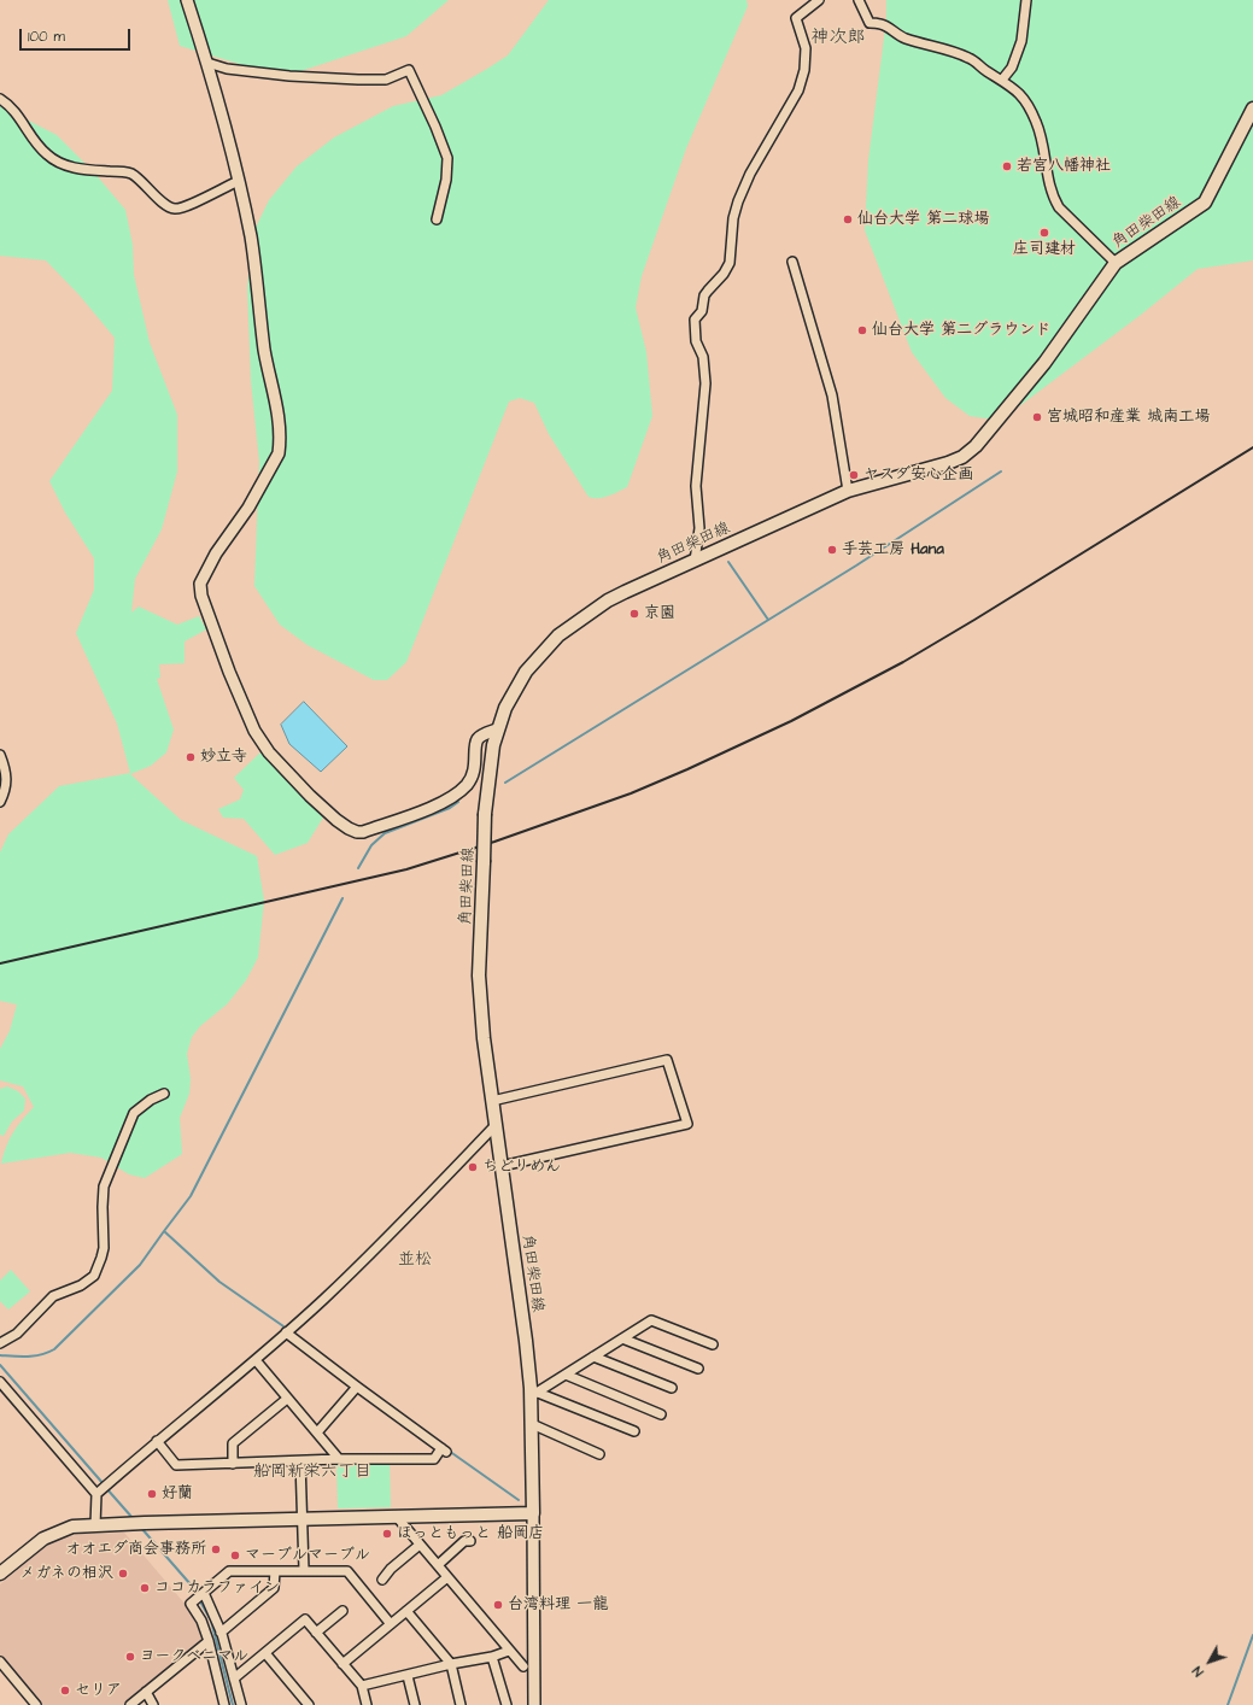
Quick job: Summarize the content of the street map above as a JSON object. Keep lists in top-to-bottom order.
{
  "streets": {
    "main road": ["角田柴田線"]
  },
  "districts": ["神次郎", "並松", "船岡新栄六丁目"],
  "places": [
    "若宮八幡神社",
    "仙台大学 第二球場",
    "庄司建材",
    "仙台大学 第二グラウンド",
    "宮城昭和産業 城南工場",
    "ヤスダ安心企画",
    "手芸工房 Hana",
    "京園",
    "妙立寺",
    "ちどりめん",
    "好蘭",
    "ほっともっと 船岡店",
    "オオエダ商会事務所",
    "マーブルマーブル",
    "メガネの相沢",
    "ココカラファイン",
    "台湾料理 一龍",
    "ヨークベニマル",
    "セリア"
  ],
  "scale_bar": "100 m",
  "north": "bottom left"
}
